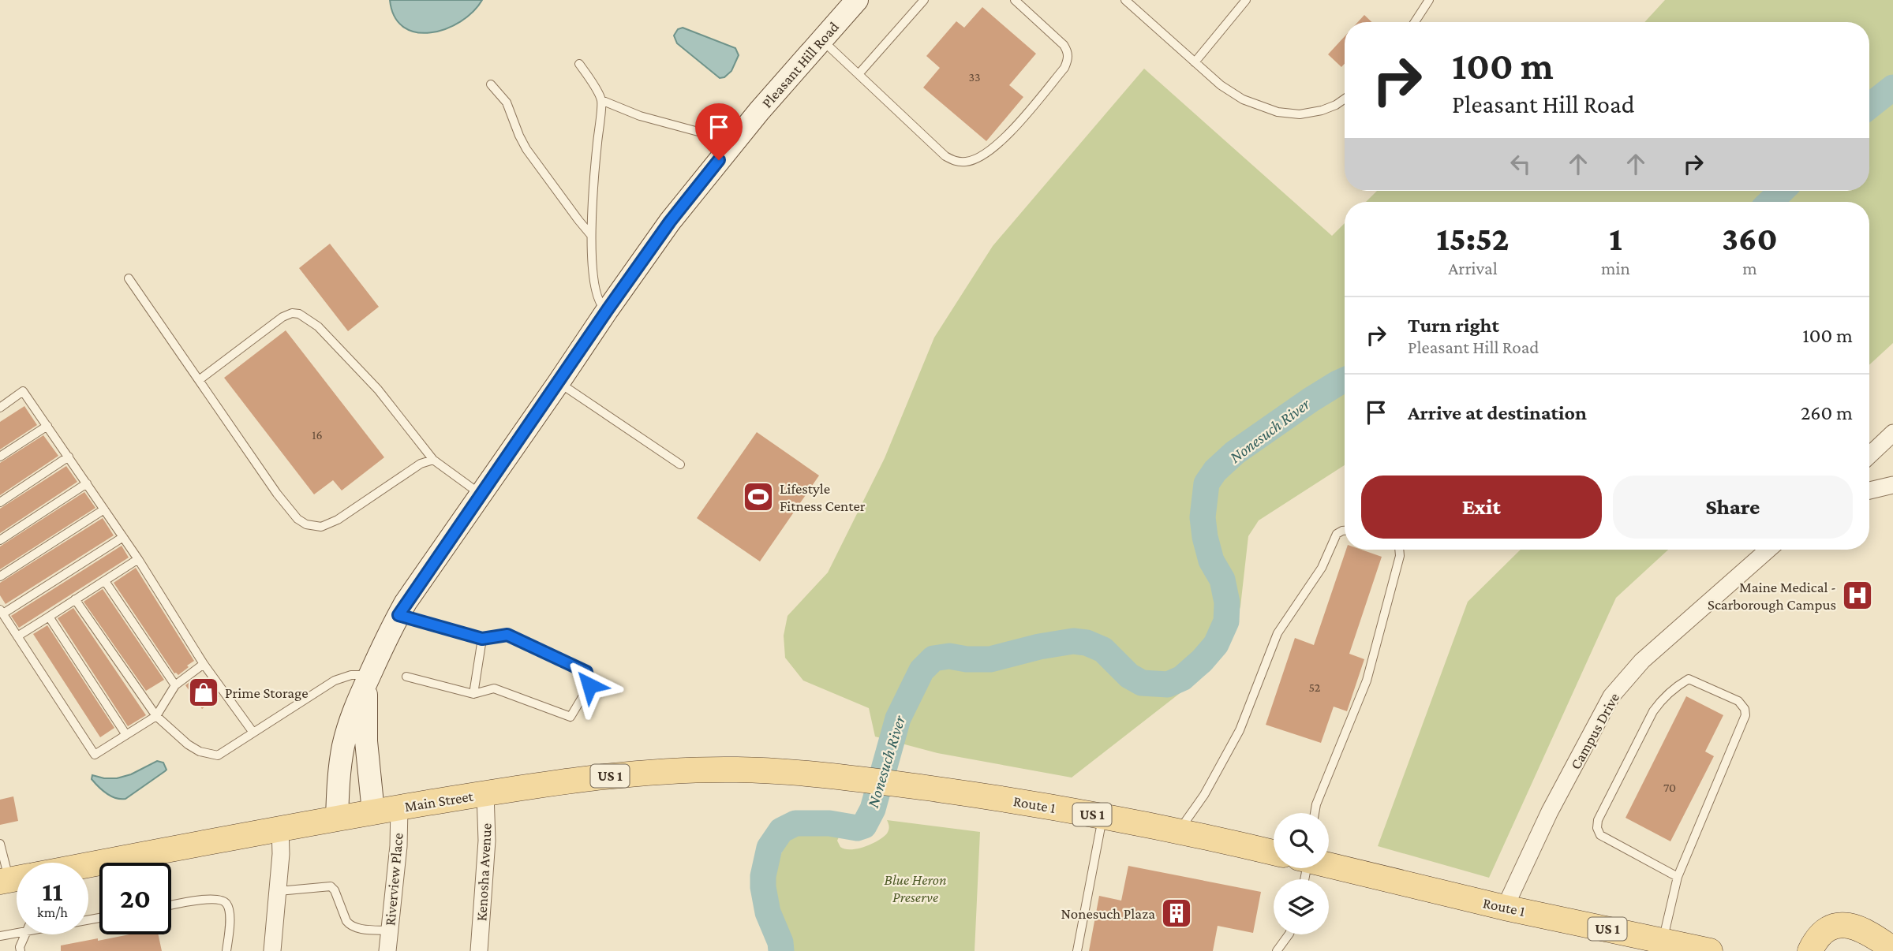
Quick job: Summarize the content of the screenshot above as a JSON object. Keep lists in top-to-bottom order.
{
  "streets": {
    "main road": ["US 1", "Main Street", "Route 1"],
    "street": [
      "Pleasant Hill Road",
      "Campus Drive",
      "Kenosha Avenue",
      "Riverview Place"
    ]
  },
  "crossings": [
    ["Pleasant Hill Road", "Main Street"],
    ["Campus Drive", "Route 1"],
    ["Main Street", "Route 1"],
    ["Main Street", "Kenosha Avenue"],
    ["Main Street", "Riverview Place"]
  ],
  "water": ["Nonesuch River"],
  "parks": ["Blue Heron Preserve"],
  "places": {
    "sports": ["Lifestyle Fitness Center"],
    "hospital": ["Maine Medical - Scarborough Campus"],
    "shop": ["Prime Storage"],
    "building": ["Nonesuch Plaza"]
  },
  "house_numbers": [
    "33",
    "16",
    "52",
    "70"
  ],
  "page": {
    "turn": ["100 m", "Pleasant Hill Road"],
    "eta": [
      "15:52",
      "Arrival",
      "1",
      "min",
      "360",
      "m"
    ],
    "list": [
      {
        "name": "Turn right",
        "note": "Pleasant Hill Road",
        "value": "100 m"
      },
      {
        "name": "Arrive at destination",
        "value": "260 m"
      }
    ],
    "buttons": ["Exit", "Share"],
    "speed": "11 km/h",
    "limit": "20"
  }
}
